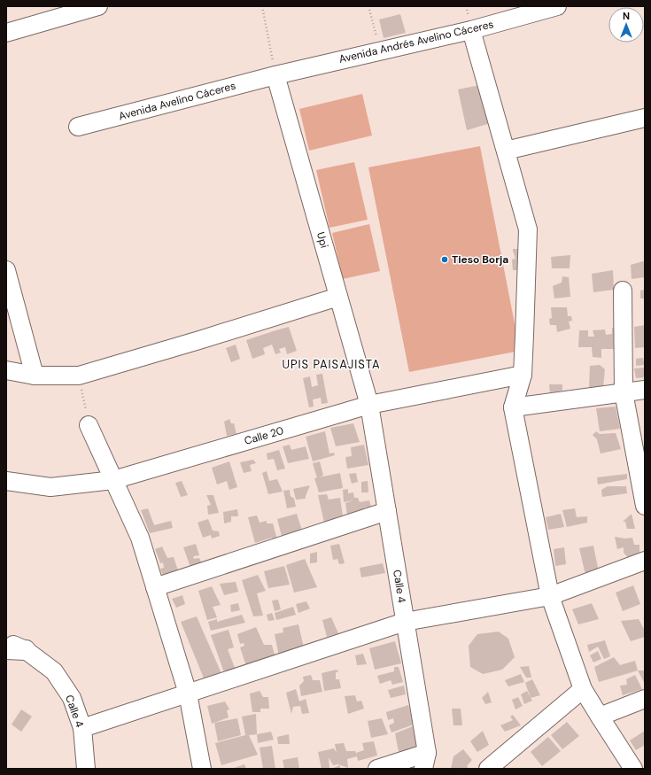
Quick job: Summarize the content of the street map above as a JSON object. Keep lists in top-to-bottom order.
{
  "streets": {
    "street": [
      "Avenida Andrés Avelino Cáceres",
      "Avenida Avelino Cáceres",
      "Upi",
      "Calle 20",
      "Calle 4"
    ]
  },
  "crossings": [
    ["Avenida Andrés Avelino Cáceres", "Avenida Avelino Cáceres"],
    ["Avenida Andrés Avelino Cáceres", "Upi"],
    ["Avenida Avelino Cáceres", "Upi"],
    ["Upi", "Calle 20"],
    ["Upi", "Calle 4"],
    ["Calle 20", "Calle 4"]
  ],
  "districts": ["UPIS PAISAJISTA"],
  "places": ["Tieso Borja"],
  "north": "top"
}
